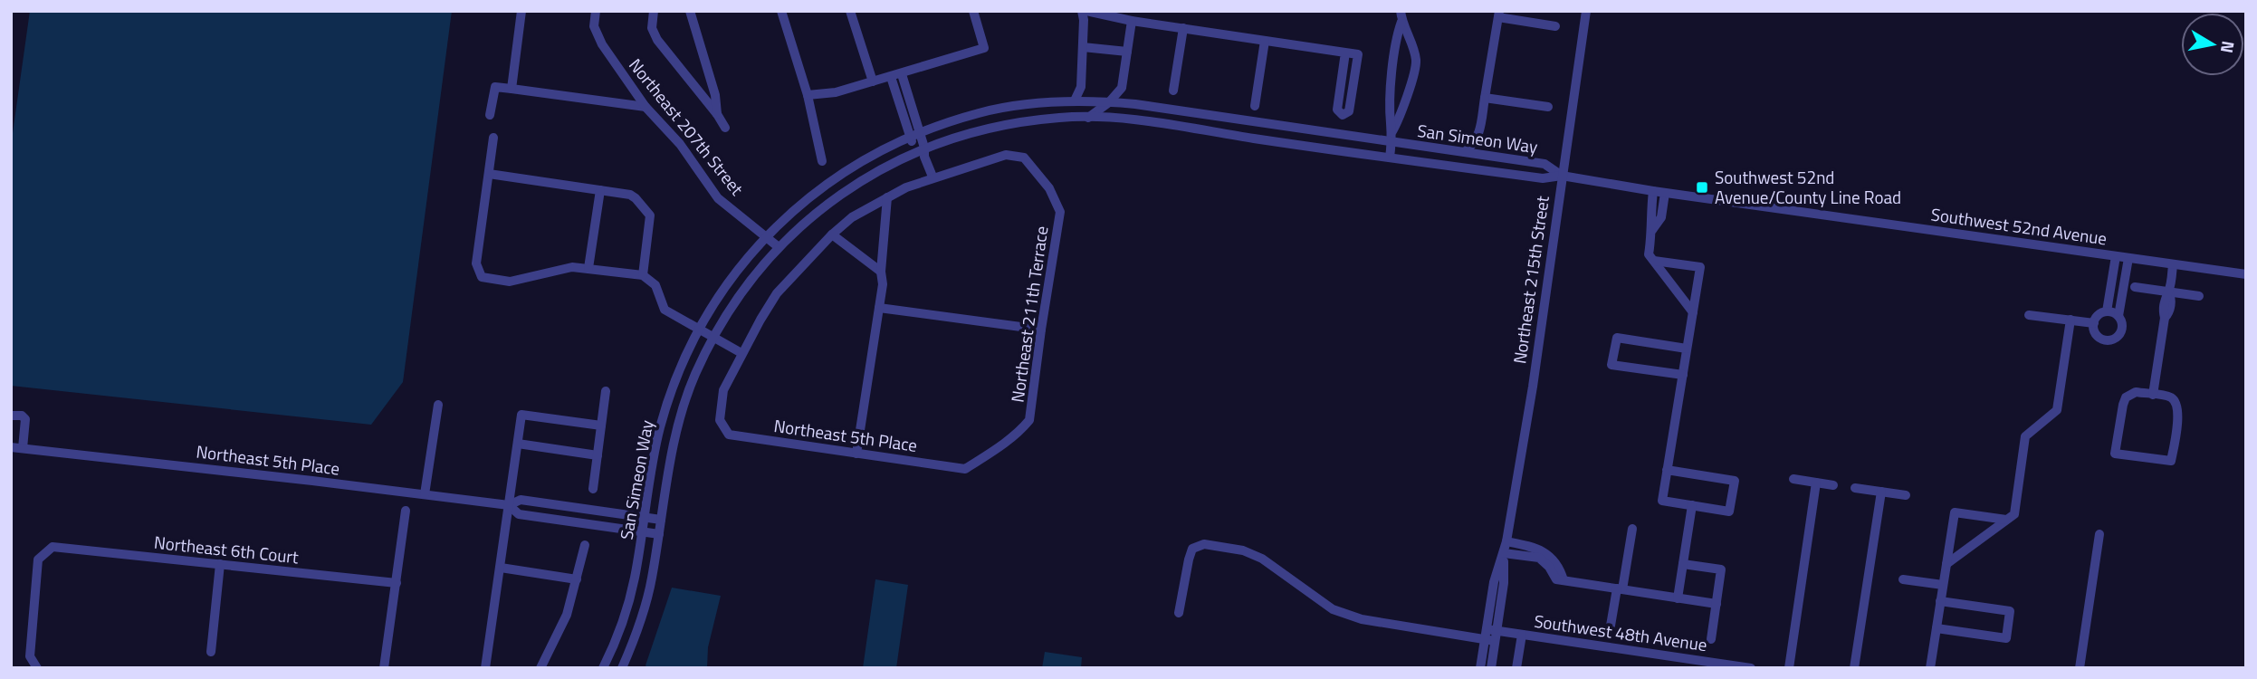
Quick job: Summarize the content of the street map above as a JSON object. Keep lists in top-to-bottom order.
{
  "streets": {
    "street": [
      "Northeast 207th Street",
      "San Simeon Way",
      "Southwest 52nd Avenue",
      "Northeast 215th Street",
      "Northeast 211th Terrace",
      "Northeast 5th Place",
      "Northeast 6th Court",
      "Southwest 48th Avenue"
    ]
  },
  "crossings": [
    ["Northeast 207th Street", "San Simeon Way"],
    ["San Simeon Way", "Southwest 52nd Avenue"],
    ["San Simeon Way", "Northeast 215th Street"],
    ["San Simeon Way", "Northeast 5th Place"],
    ["Southwest 52nd Avenue", "Northeast 215th Street"],
    ["Northeast 215th Street", "Southwest 48th Avenue"],
    ["Northeast 211th Terrace", "Northeast 5th Place"]
  ],
  "places": {
    "transit": ["Southwest 52nd Avenue/County Line Road"]
  },
  "north": "right"
}
